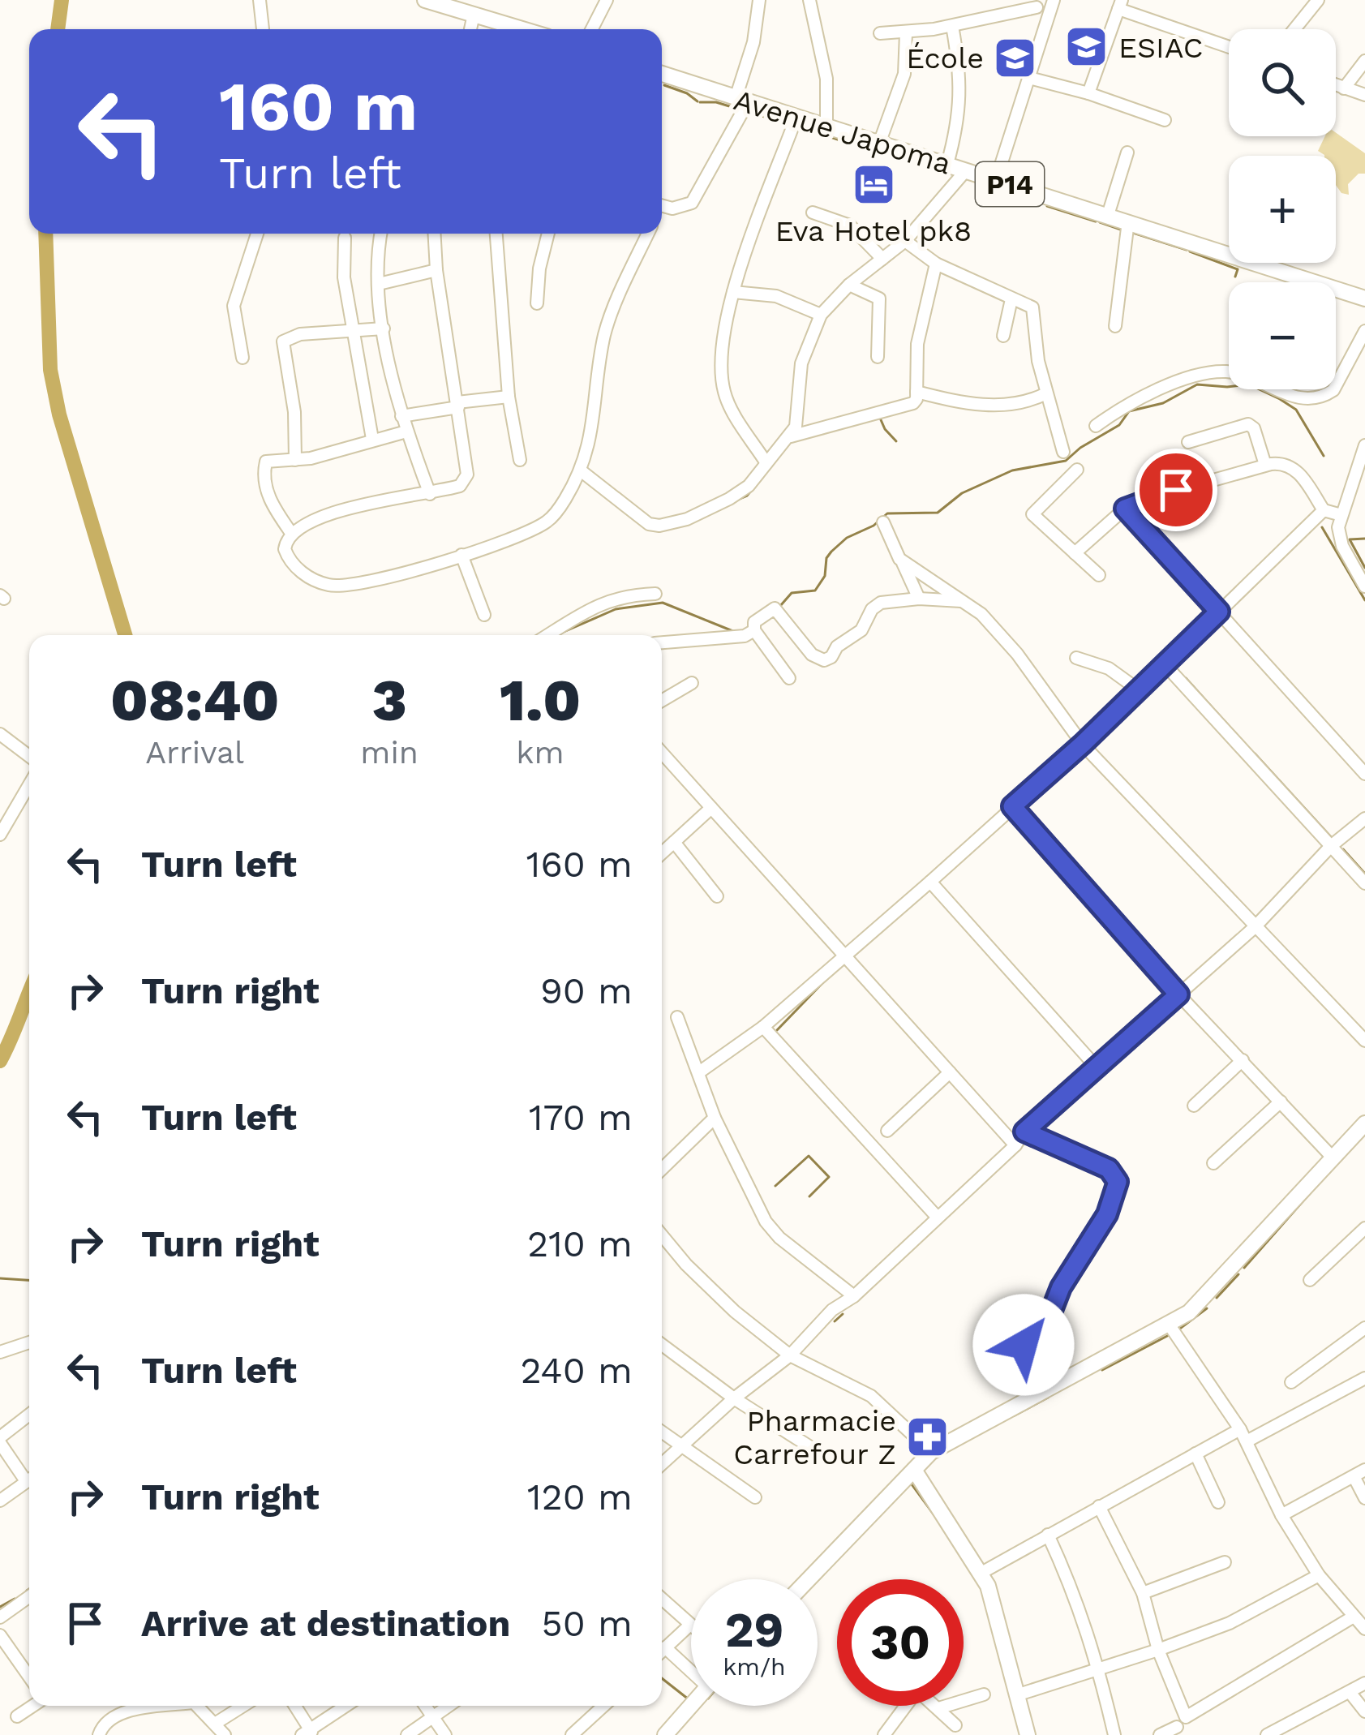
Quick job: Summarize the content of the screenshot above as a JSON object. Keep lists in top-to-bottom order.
{
  "streets": {
    "main road": ["Avenue Japoma", "P14"]
  },
  "places": {
    "school or university": ["ESIAC", "École"],
    "hotel": ["Eva Hotel pk8"],
    "pharmacy": ["Pharmacie Carrefour Z"]
  },
  "page": {
    "map_buttons": ["+", "−"],
    "turn": ["160 m", "Turn left"],
    "eta": [
      "08:40",
      "Arrival",
      "3",
      "min",
      "1.0",
      "km"
    ],
    "list": [
      {
        "name": "Turn left",
        "value": "160 m"
      },
      {
        "name": "Turn right",
        "value": "90 m"
      },
      {
        "name": "Turn left",
        "value": "170 m"
      },
      {
        "name": "Turn right",
        "value": "210 m"
      },
      {
        "name": "Turn left",
        "value": "240 m"
      },
      {
        "name": "Turn right",
        "value": "120 m"
      },
      {
        "name": "Arrive at destination",
        "value": "50 m"
      }
    ],
    "speed": "29 km/h",
    "limit": "30"
  }
}
